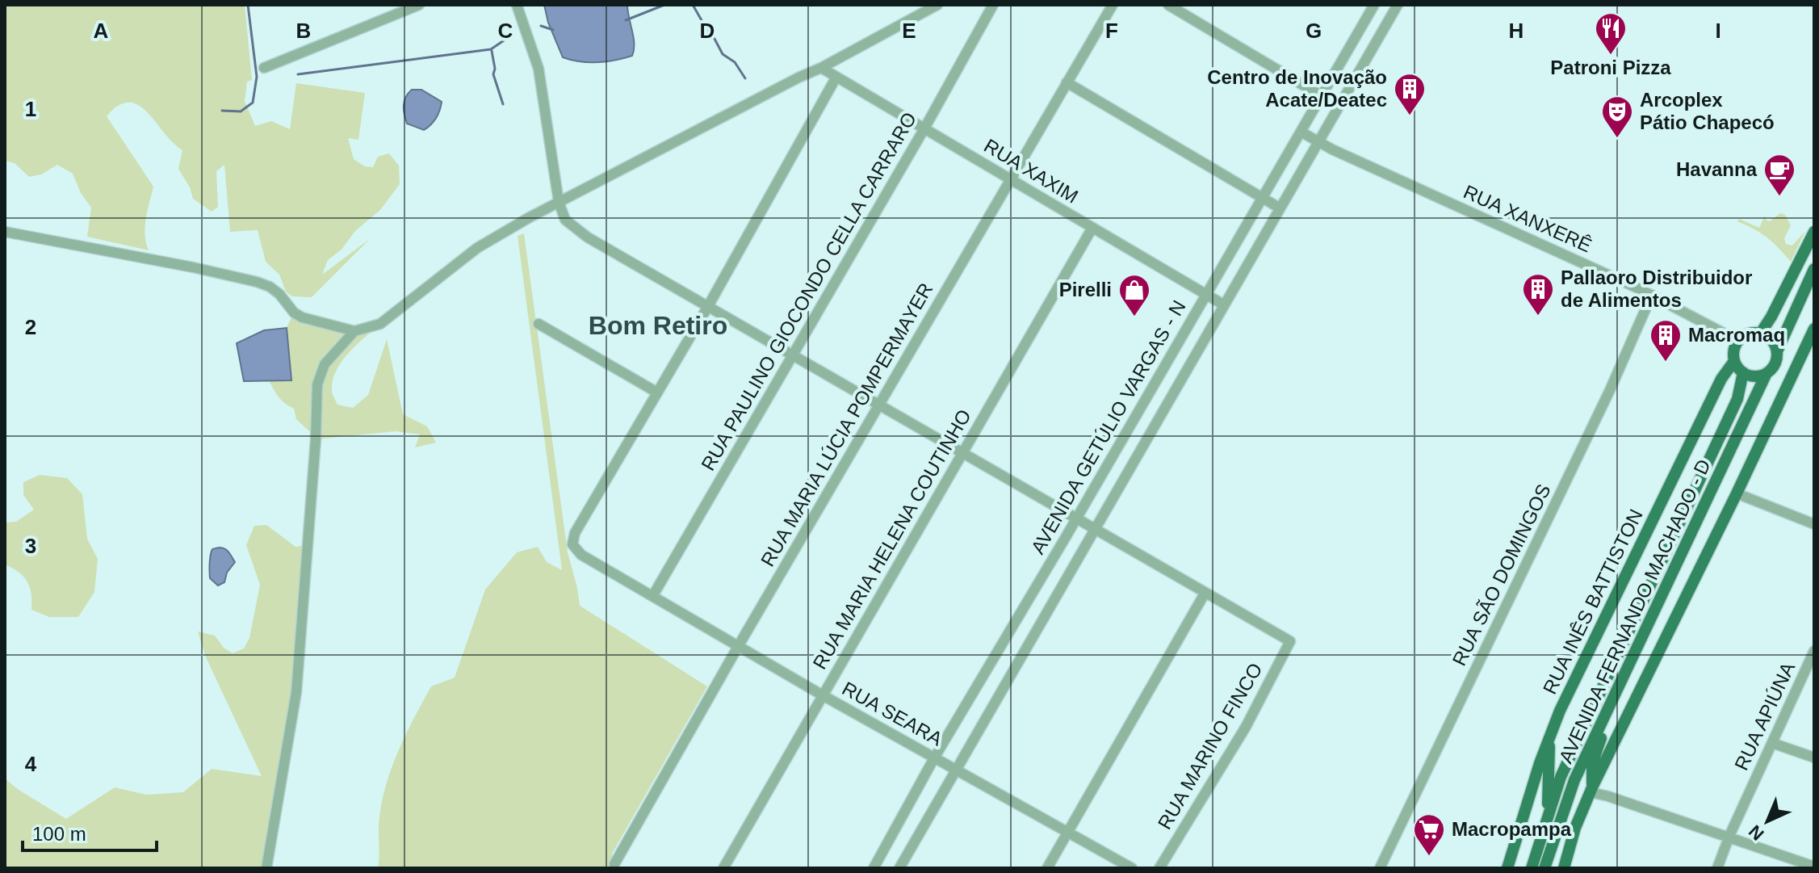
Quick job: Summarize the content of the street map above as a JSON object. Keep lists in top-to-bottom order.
{
  "streets": {
    "main road": ["RUA INÊS BATTISTON", "AVENIDA FERNANDO MACHADO - D"],
    "street": [
      "RUA XAXIM",
      "RUA XANXERÊ",
      "RUA PAULINO GIOCONDO CELLA CARRARO",
      "RUA MARIA LÚCIA POMPERMAYER",
      "AVENIDA GETÚLIO VARGAS - N",
      "RUA MARIA HELENA COUTINHO",
      "RUA SÃO DOMINGOS",
      "RUA SEARA",
      "RUA APIÚNA",
      "RUA MARINO FINCO"
    ]
  },
  "crossings": [
    ["RUA XAXIM", "RUA PAULINO GIOCONDO CELLA CARRARO"],
    ["RUA XAXIM", "RUA MARIA LÚCIA POMPERMAYER"],
    ["RUA XAXIM", "AVENIDA GETÚLIO VARGAS - N"],
    ["RUA XAXIM", "RUA MARIA HELENA COUTINHO"],
    ["RUA XANXERÊ", "AVENIDA GETÚLIO VARGAS - N"],
    ["RUA XANXERÊ", "RUA SÃO DOMINGOS"],
    ["RUA XANXERÊ", "RUA INÊS BATTISTON"],
    ["RUA XANXERÊ", "AVENIDA FERNANDO MACHADO - D"],
    ["RUA PAULINO GIOCONDO CELLA CARRARO", "RUA SEARA"],
    ["RUA MARIA LÚCIA POMPERMAYER", "RUA SEARA"],
    ["AVENIDA GETÚLIO VARGAS - N", "RUA SEARA"],
    ["RUA MARIA HELENA COUTINHO", "RUA SEARA"],
    ["RUA INÊS BATTISTON", "AVENIDA FERNANDO MACHADO - D"]
  ],
  "districts": ["Bom Retiro"],
  "places": {
    "restaurant": ["Patroni Pizza"],
    "building": ["Centro de Inovação Acate/Deatec", "Pallaoro Distribuidor de Alimentos", "Macromaq"],
    "theatre": ["Arcoplex Pátio Chapecó"],
    "cafe": ["Havanna"],
    "shop": ["Pirelli"],
    "supermarket": ["Macropampa"]
  },
  "scale_bar": "100 m",
  "north": "bottom left",
  "grid": {
    "columns": [
      "A",
      "B",
      "C",
      "D",
      "E",
      "F",
      "G",
      "H",
      "I"
    ],
    "rows": [
      "1",
      "2",
      "3",
      "4"
    ]
  }
}
